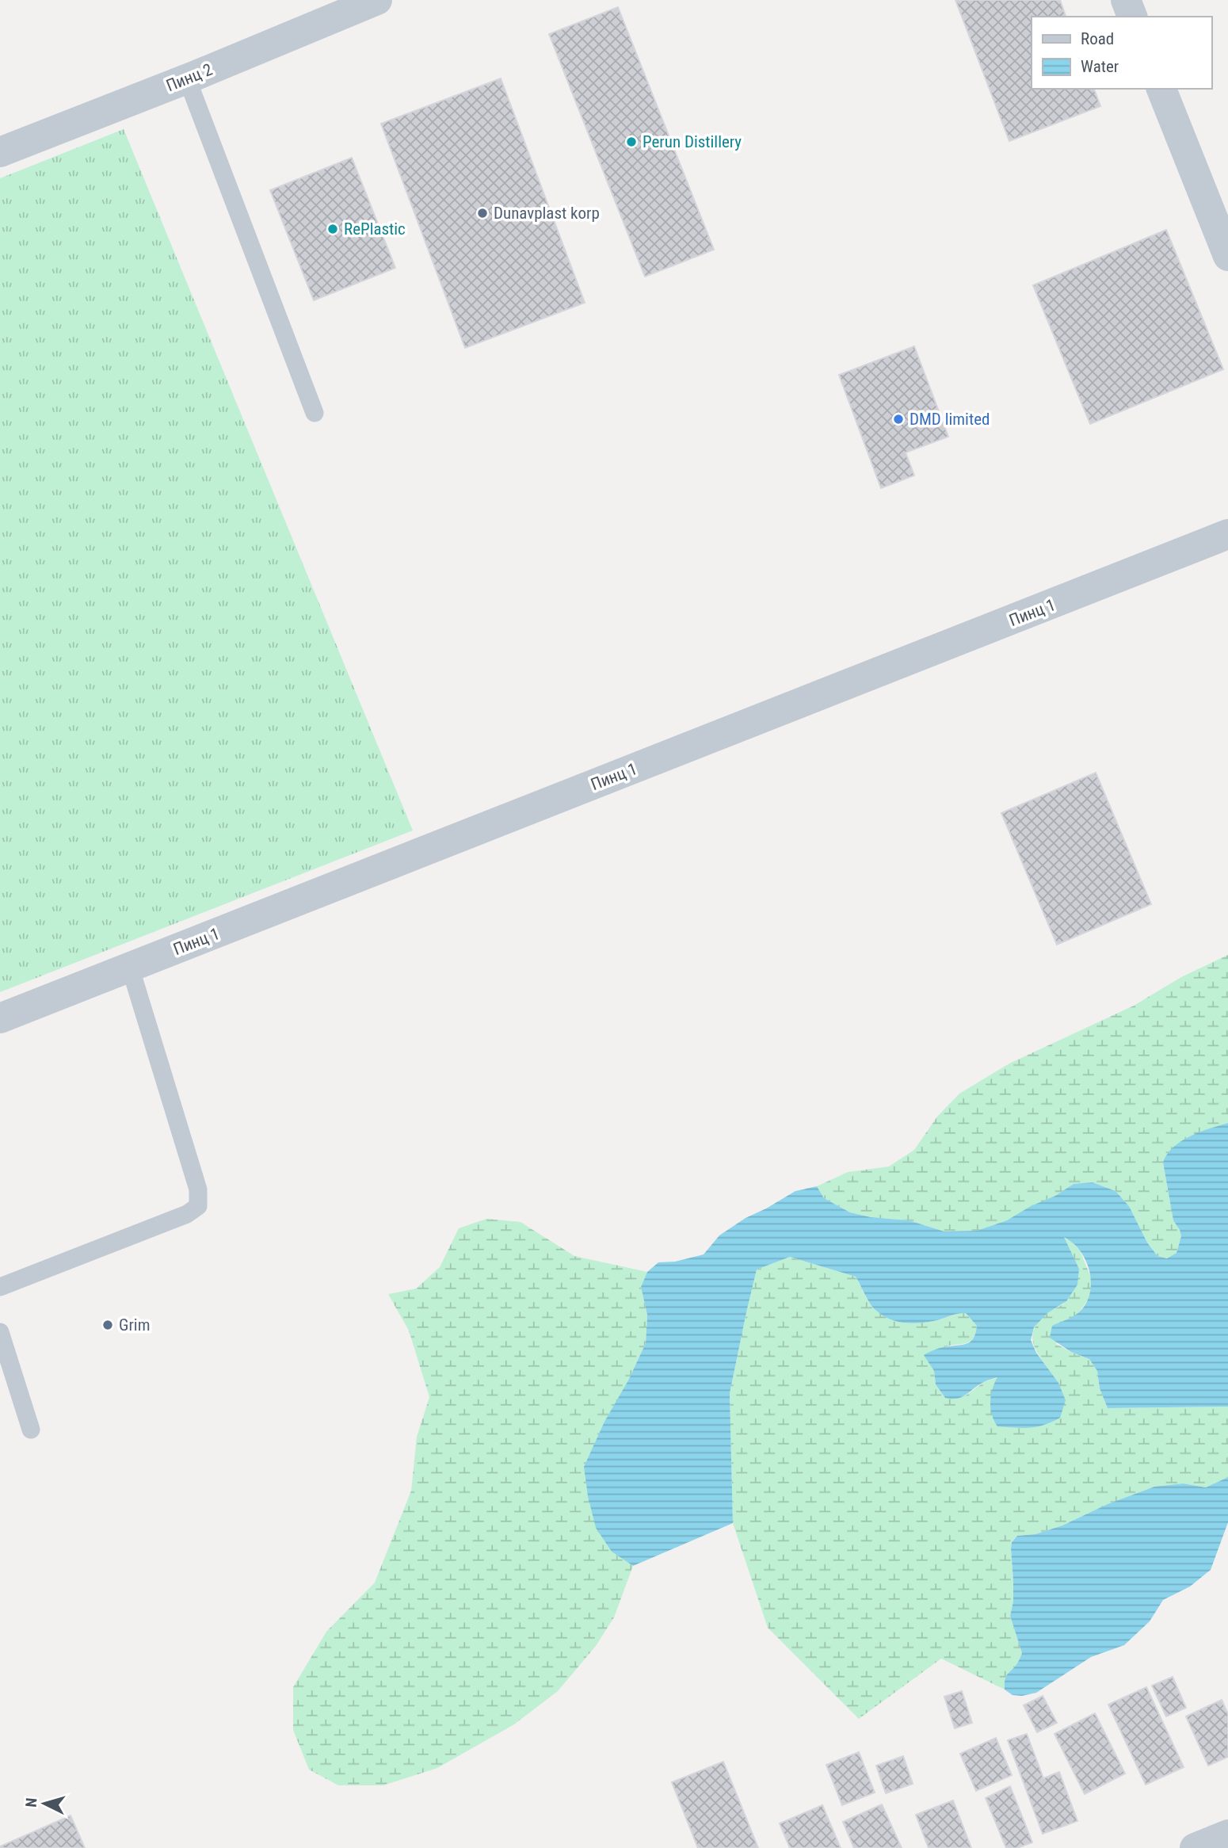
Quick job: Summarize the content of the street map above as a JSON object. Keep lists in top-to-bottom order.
{
  "streets": {
    "street": ["Пинц 2", "Пинц 1"]
  },
  "places": [
    "Perun Distillery",
    "Dunavplast korp",
    "RePlastic",
    "DMD limited",
    "Grim"
  ],
  "legend": ["Road", "Water"],
  "north": "left"
}
